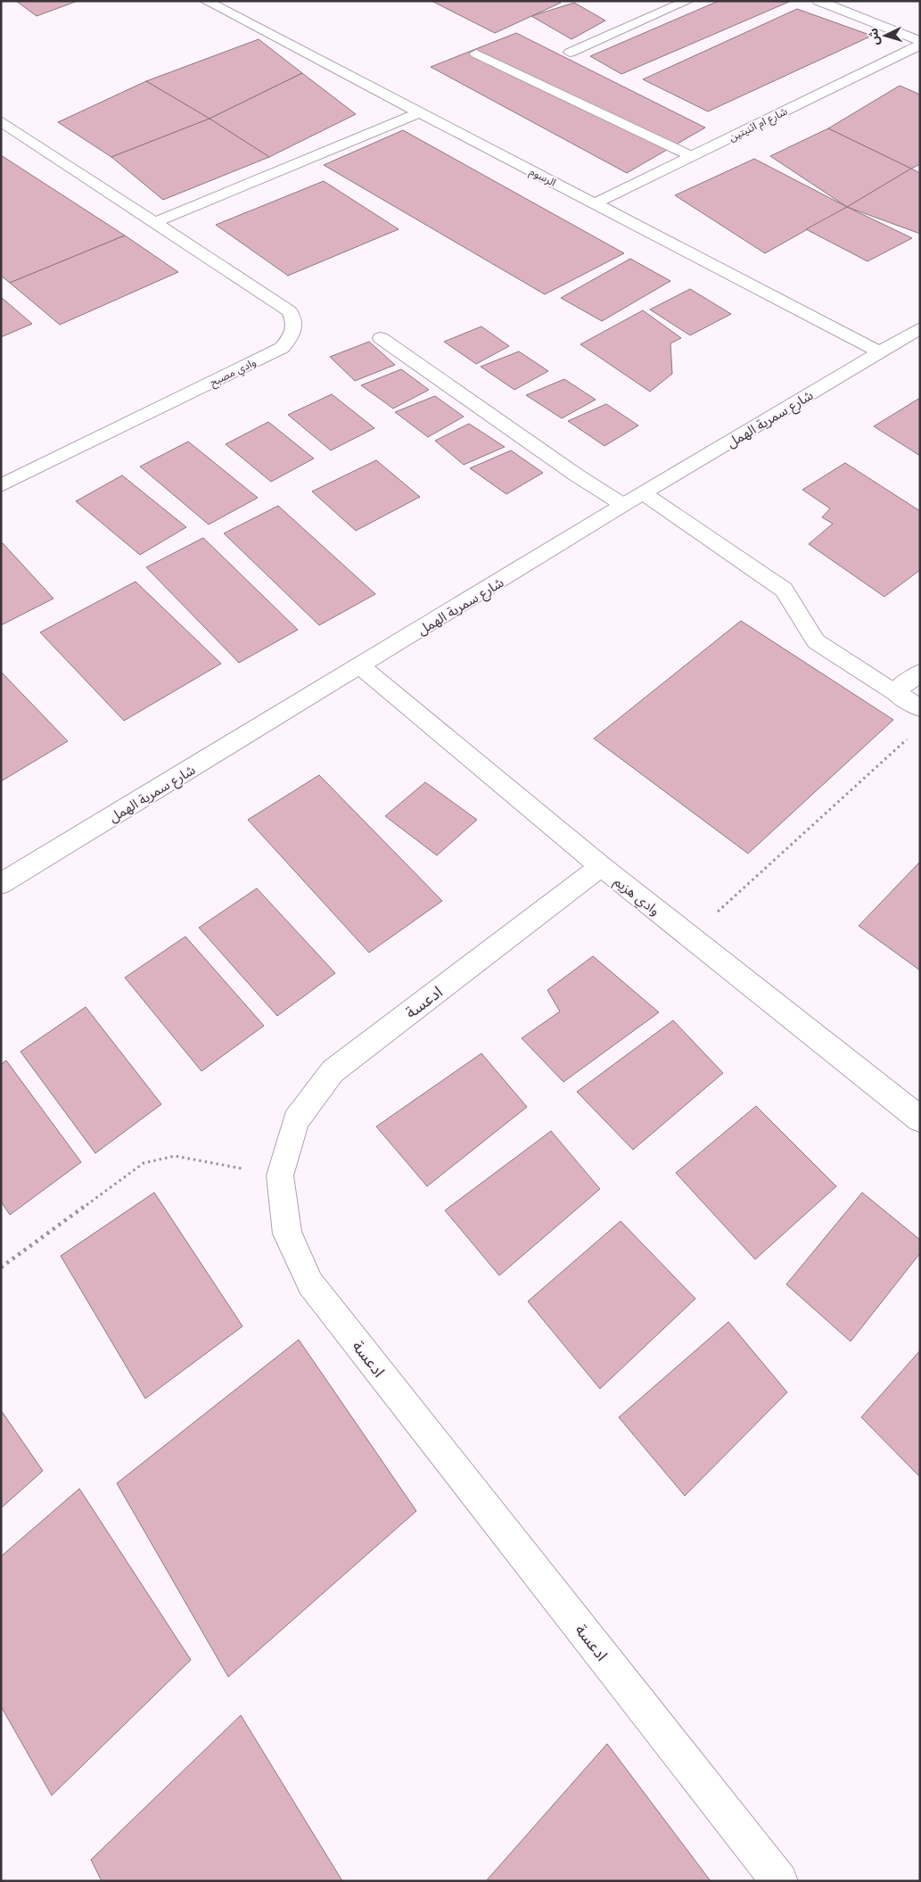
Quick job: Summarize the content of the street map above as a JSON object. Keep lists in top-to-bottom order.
{
  "streets": {
    "street": [
      "شارع ام اثنيتين",
      "الرسوم",
      "وادي مصبح",
      "شارع سمرية الهمل",
      "وادي هزيم",
      "ادعسة"
    ]
  },
  "crossings": [
    ["شارع ام اثنيتين", "الرسوم"],
    ["الرسوم", "شارع سمرية الهمل"],
    ["شارع سمرية الهمل", "وادي هزيم"],
    ["وادي هزيم", "ادعسة"]
  ],
  "north": "left"
}
